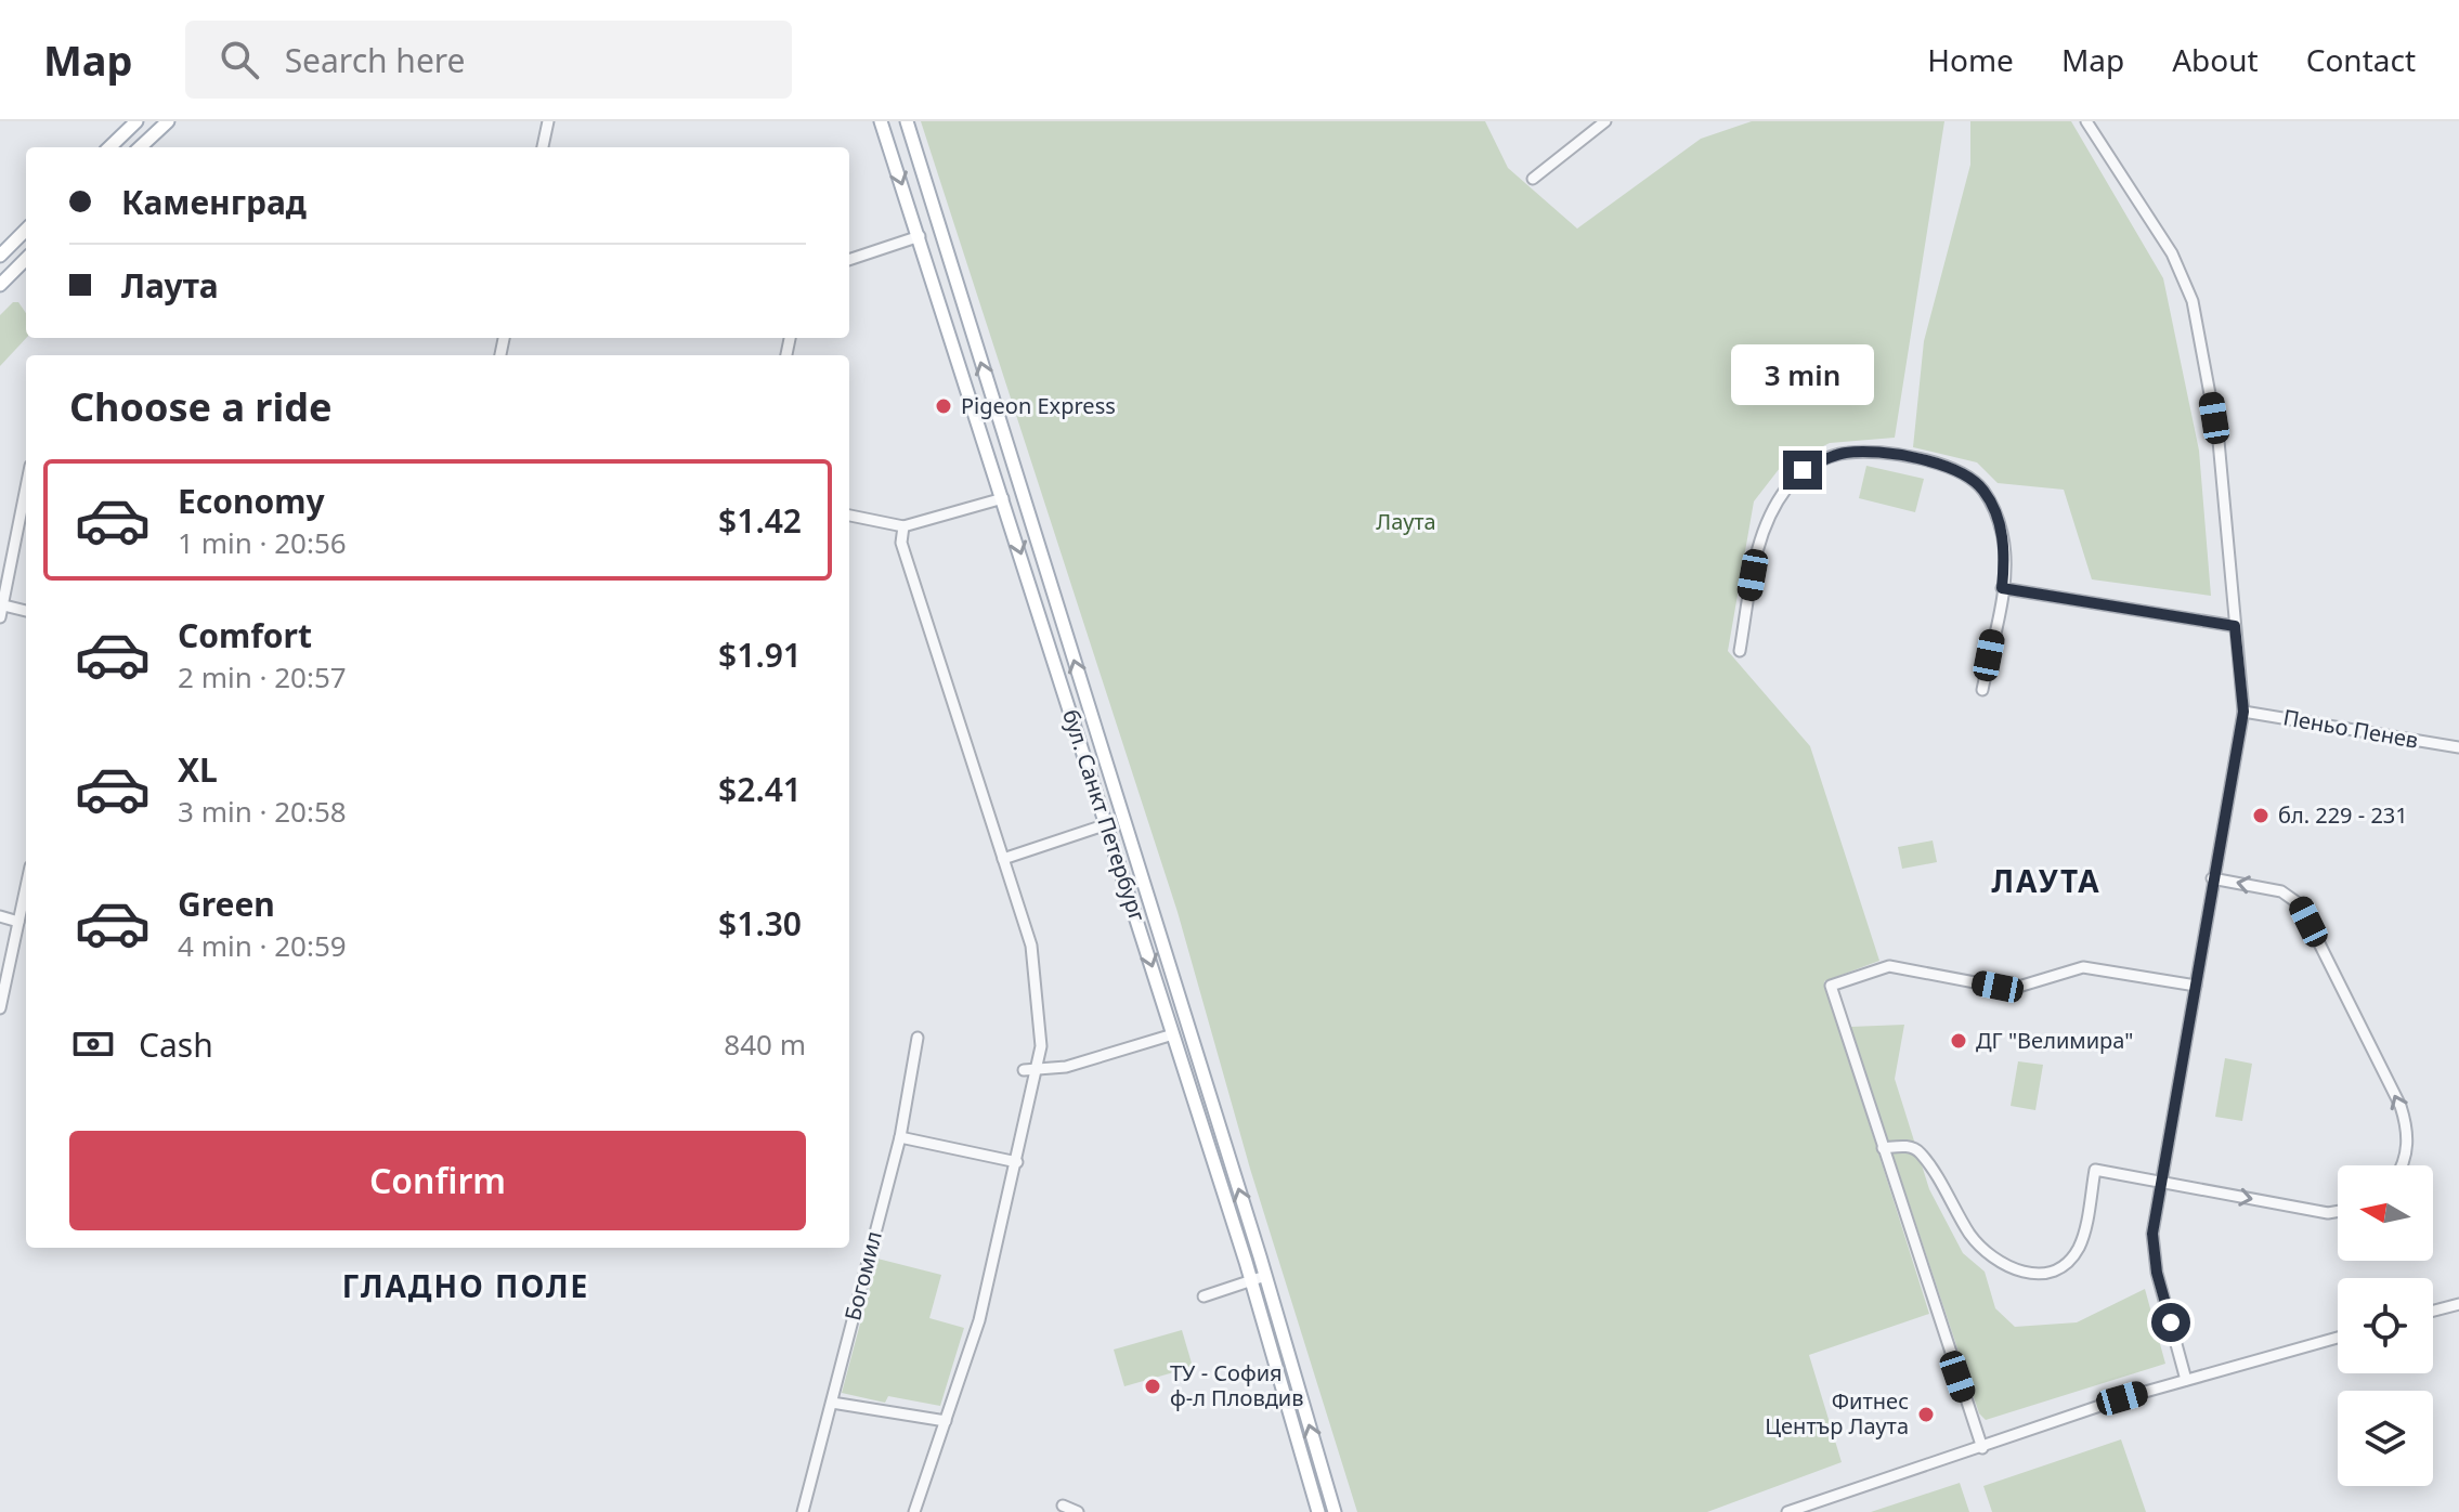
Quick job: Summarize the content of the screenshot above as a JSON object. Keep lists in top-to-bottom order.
{
  "streets": {
    "main road": ["бул. Санкт Петербург"],
    "street": ["Пеньо Пенев", "Богомил"]
  },
  "districts": ["ЛАУТА", "ГЛАДНО ПОЛЕ"],
  "parks": ["Лаута"],
  "places": [
    "Pigeon Express",
    "бл. 229 - 231",
    "ДГ \"Велимира\"",
    "ТУ - София ф-л Пловдив",
    "Фитнес Център Лаута"
  ],
  "north": "left",
  "page": {
    "header": "Map",
    "search": "Search here",
    "nav": [
      "Home",
      "Map",
      "About",
      "Contact"
    ],
    "banner": ["Каменград", "Лаута"],
    "bubble": "3 min",
    "heading": "Choose a ride",
    "list": [
      {
        "name": "Economy",
        "note": "1 min · 20:56",
        "value": "$1.42"
      },
      {
        "name": "Comfort",
        "note": "2 min · 20:57",
        "value": "$1.91"
      },
      {
        "name": "XL",
        "note": "3 min · 20:58",
        "value": "$2.41"
      },
      {
        "name": "Green",
        "note": "4 min · 20:59",
        "value": "$1.30"
      }
    ],
    "pay": ["Cash", "840 m"],
    "buttons": "Confirm"
  }
}
